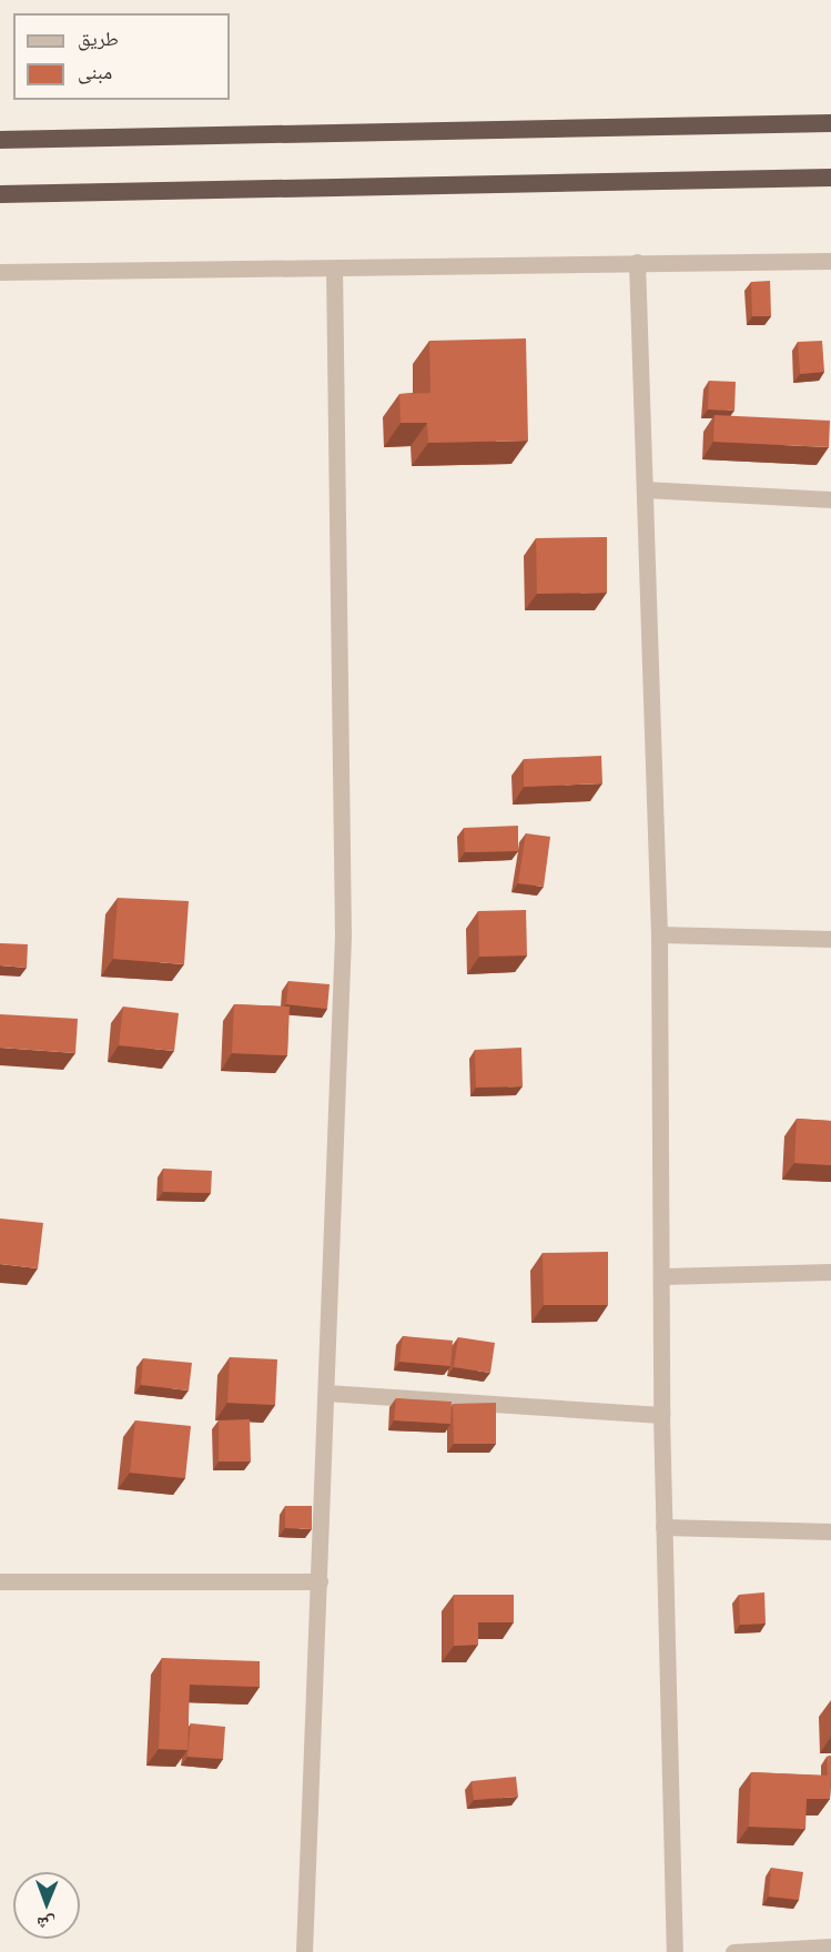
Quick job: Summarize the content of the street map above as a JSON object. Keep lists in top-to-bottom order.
{
  "legend": ["طريق", "مبنى"],
  "north": "bottom"
}
